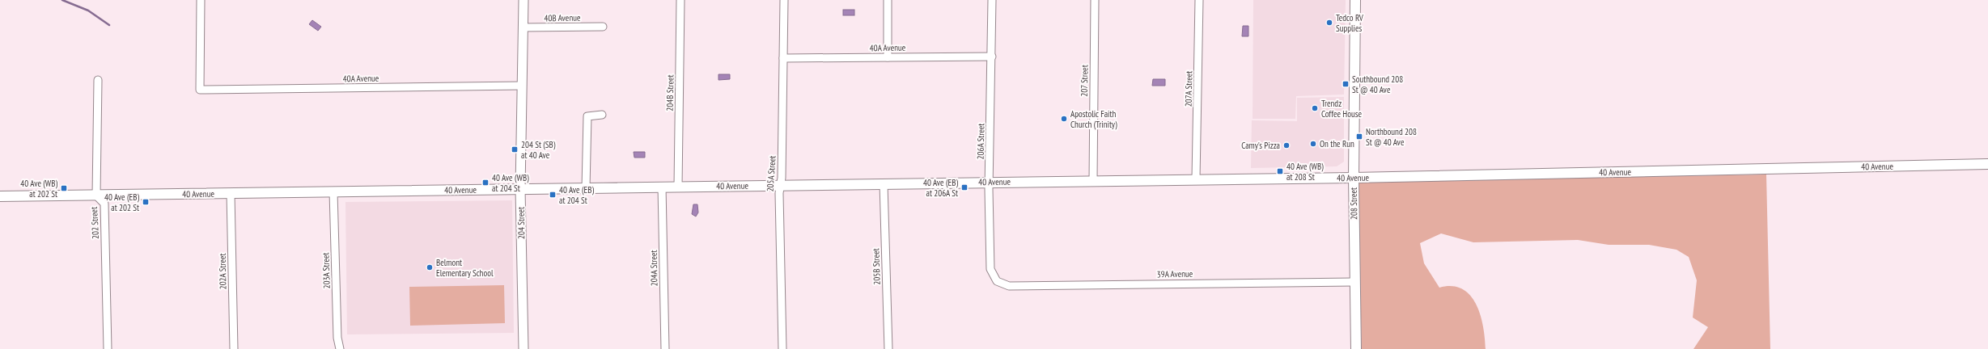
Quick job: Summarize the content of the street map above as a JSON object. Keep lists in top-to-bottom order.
{
  "streets": {
    "main road": ["40 Avenue", "208 Street"],
    "street": [
      "40B Avenue",
      "40A Avenue",
      "207 Street",
      "207A Street",
      "204B Street",
      "206A Street",
      "205A Street",
      "202 Street",
      "204 Street",
      "205B Street",
      "204A Street",
      "203A Street",
      "202A Street",
      "39A Avenue"
    ]
  },
  "crossings": [
    ["40B Avenue", "204 Street"],
    ["40A Avenue", "206A Street"],
    ["40A Avenue", "205A Street"],
    ["40A Avenue", "204 Street"],
    ["207 Street", "40 Avenue"],
    ["207A Street", "40 Avenue"],
    ["204B Street", "40 Avenue"],
    ["206A Street", "40 Avenue"],
    ["206A Street", "39A Avenue"],
    ["40 Avenue", "205A Street"],
    ["40 Avenue", "208 Street"],
    ["40 Avenue", "202 Street"],
    ["40 Avenue", "204 Street"],
    ["40 Avenue", "205B Street"],
    ["40 Avenue", "204A Street"],
    ["40 Avenue", "203A Street"],
    ["40 Avenue", "202A Street"],
    ["208 Street", "39A Avenue"]
  ],
  "places": {
    "other": [
      "Tedco RV Supplies",
      "Trendz Coffee House",
      "Apostolic Faith Church (Trinity)",
      "On the Run",
      "Camy's Pizza",
      "Belmont Elementary School"
    ],
    "transit": [
      "Southbound 208 St @ 40 Ave",
      "Northbound 208 St @ 40 Ave",
      "204 St (SB) at 40 Ave",
      "40 Ave (WB) at 208 St",
      "40 Ave (WB) at 204 St",
      "40 Ave (EB) at 206A St",
      "40 Ave (WB) at 202 St",
      "40 Ave (EB) at 204 St",
      "40 Ave (EB) at 202 St"
    ]
  }
}
